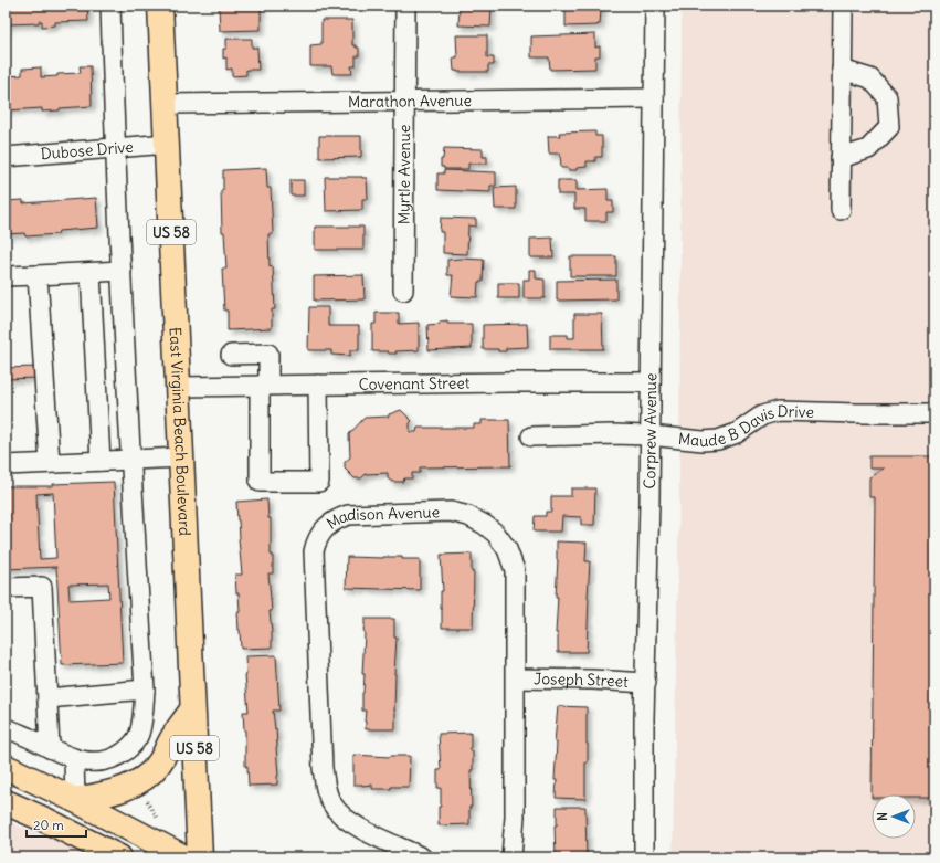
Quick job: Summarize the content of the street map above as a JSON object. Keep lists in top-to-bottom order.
{
  "streets": {
    "main road": ["US 58", "East Virginia Beach Boulevard"],
    "street": [
      "Marathon Avenue",
      "Dubose Drive",
      "Myrtle Avenue",
      "Covenant Street",
      "Maude B Davis Drive",
      "Corprew Avenue",
      "Madison Avenue",
      "Joseph Street"
    ]
  },
  "crossings": [
    ["Marathon Avenue", "Myrtle Avenue"],
    ["Marathon Avenue", "East Virginia Beach Boulevard"],
    ["Marathon Avenue", "Corprew Avenue"],
    ["Dubose Drive", "East Virginia Beach Boulevard"],
    ["Covenant Street", "East Virginia Beach Boulevard"],
    ["Covenant Street", "Corprew Avenue"],
    ["Maude B Davis Drive", "Corprew Avenue"],
    ["Corprew Avenue", "Joseph Street"],
    ["Madison Avenue", "Joseph Street"]
  ],
  "scale_bar": "20 m",
  "north": "left"
}
